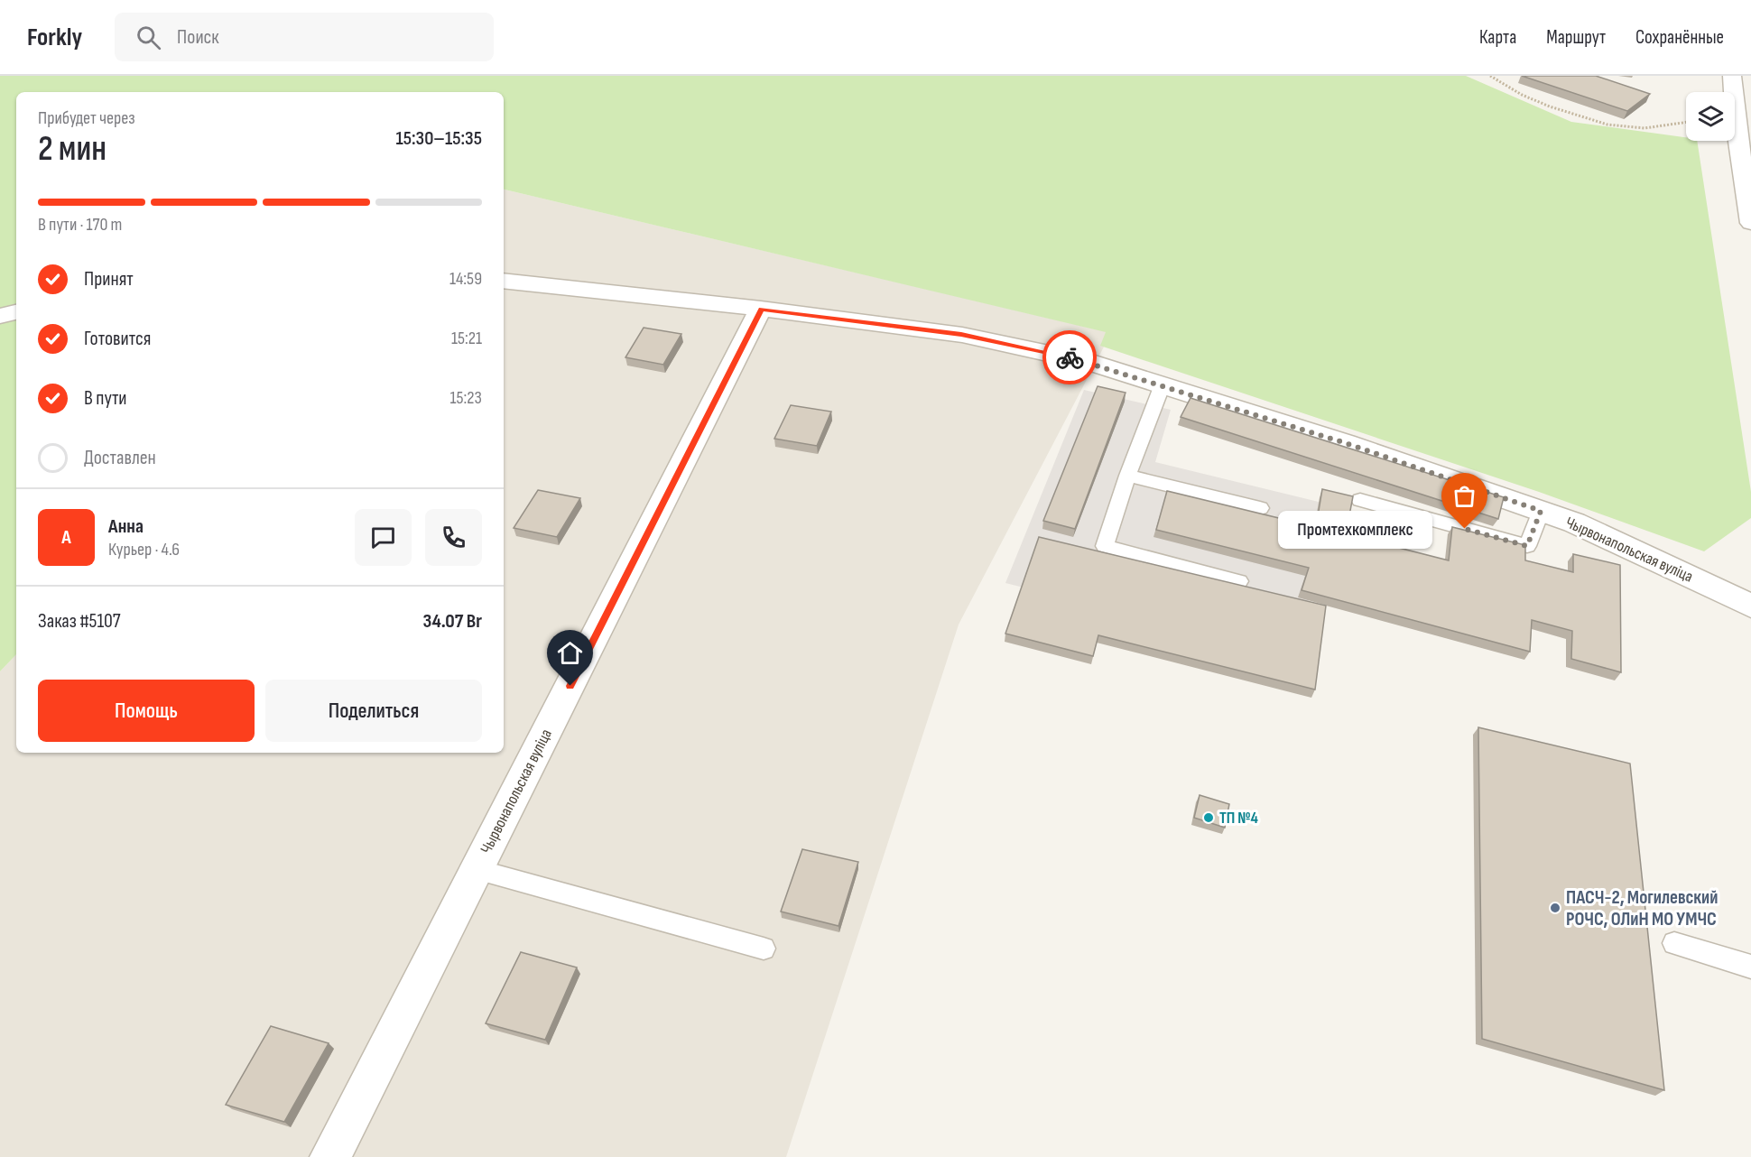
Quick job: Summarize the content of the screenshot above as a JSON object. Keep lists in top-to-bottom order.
{
  "streets": {
    "street": ["Чырвонапольская вуліца"]
  },
  "places": ["Промтехкомплекс", "ТП №4", "ПАСЧ-2, Могилевский РОЧС, ОЛиН МО УМЧС"],
  "page": {
    "header": "Forkly",
    "search": "Поиск",
    "nav": ["Карта", "Маршрут", "Сохранённые"],
    "heading": ["2 мин", "Прибудет через", "15:30–15:35"],
    "panel": [
      "Анна",
      "Курьер · 4.6",
      "Заказ #5107",
      "34.07 Br"
    ],
    "bar": "В пути · 170 m",
    "list": [
      ["Принят", "14:59"],
      ["Готовится", "15:21"],
      ["В пути", "15:23"],
      "Доставлен"
    ],
    "round": "А",
    "bubble": "Промтехкомплекс",
    "buttons": ["Помощь", "Поделиться"]
  }
}
